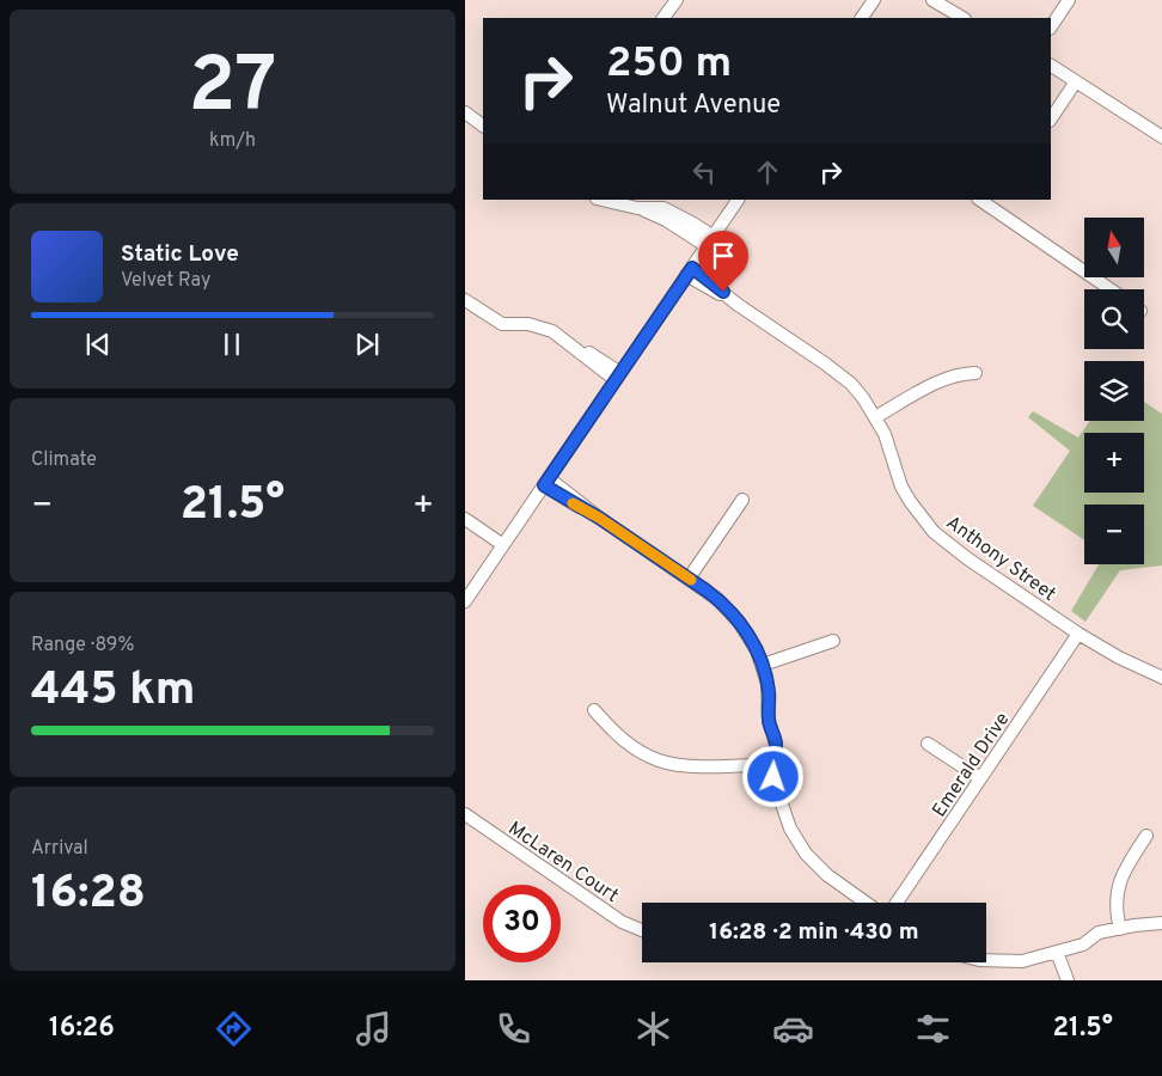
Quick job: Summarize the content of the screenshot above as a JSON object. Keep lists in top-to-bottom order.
{
  "streets": {
    "street": ["Anthony Street", "Emerald Drive", "McLaren Court"]
  },
  "crossings": [
    ["Anthony Street", "Emerald Drive"]
  ],
  "north": "top",
  "page": {
    "tile": [
      ["27", "km/h"],
      "Climate",
      ["Range · 89%", "445 km"],
      ["Arrival", "16:28"]
    ],
    "turn": ["250 m", "Walnut Avenue"],
    "map_buttons": ["+", "−"],
    "song": ["Static Love", "Velvet Ray"],
    "heat": ["−", "21.5°", "+"],
    "limit": "30",
    "trip": "16:28 · 2 min · 430 m",
    "tabs": ["16:26", "21.5°"]
  }
}
